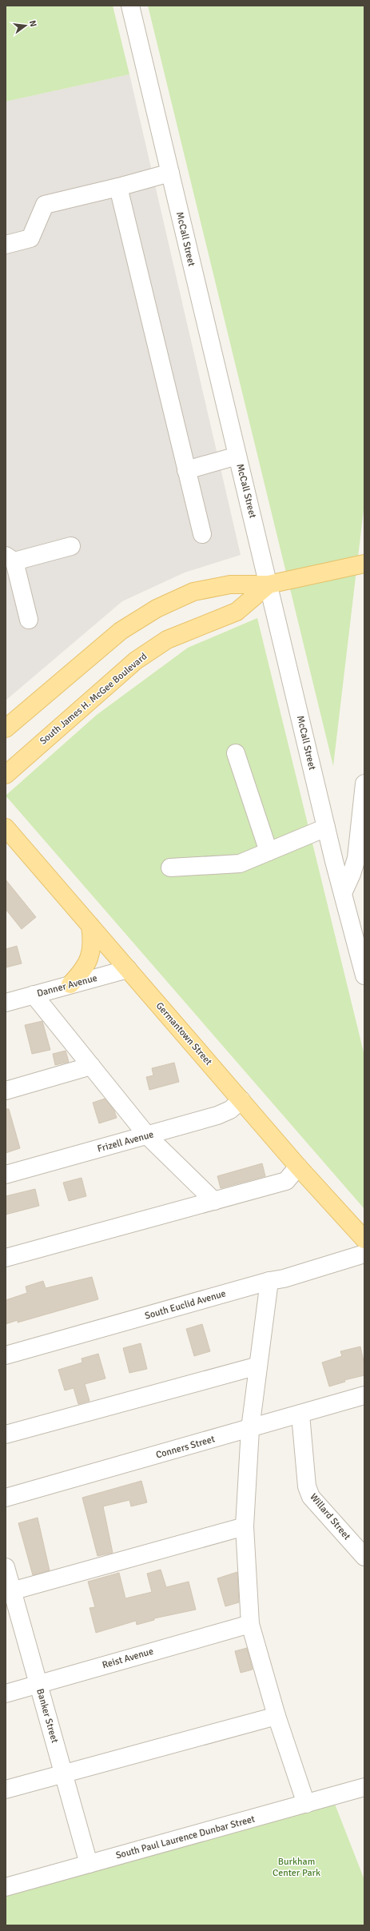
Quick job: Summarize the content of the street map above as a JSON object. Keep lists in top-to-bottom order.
{
  "streets": {
    "main road": ["South James H. McGee Boulevard", "Germantown Street"],
    "street": [
      "McCall Street",
      "Danner Avenue",
      "Frizell Avenue",
      "South Euclid Avenue",
      "Conners Street",
      "Willard Street",
      "Reist Avenue",
      "Banker Street",
      "South Paul Laurence Dunbar Street"
    ]
  },
  "crossings": [
    ["McCall Street", "South James H. McGee Boulevard"],
    ["Danner Avenue", "Germantown Street"],
    ["Germantown Street", "Frizell Avenue"],
    ["Conners Street", "Willard Street"],
    ["Reist Avenue", "Banker Street"],
    ["Banker Street", "South Paul Laurence Dunbar Street"]
  ],
  "parks": ["Burkham Center Park"],
  "north": "right"
}
